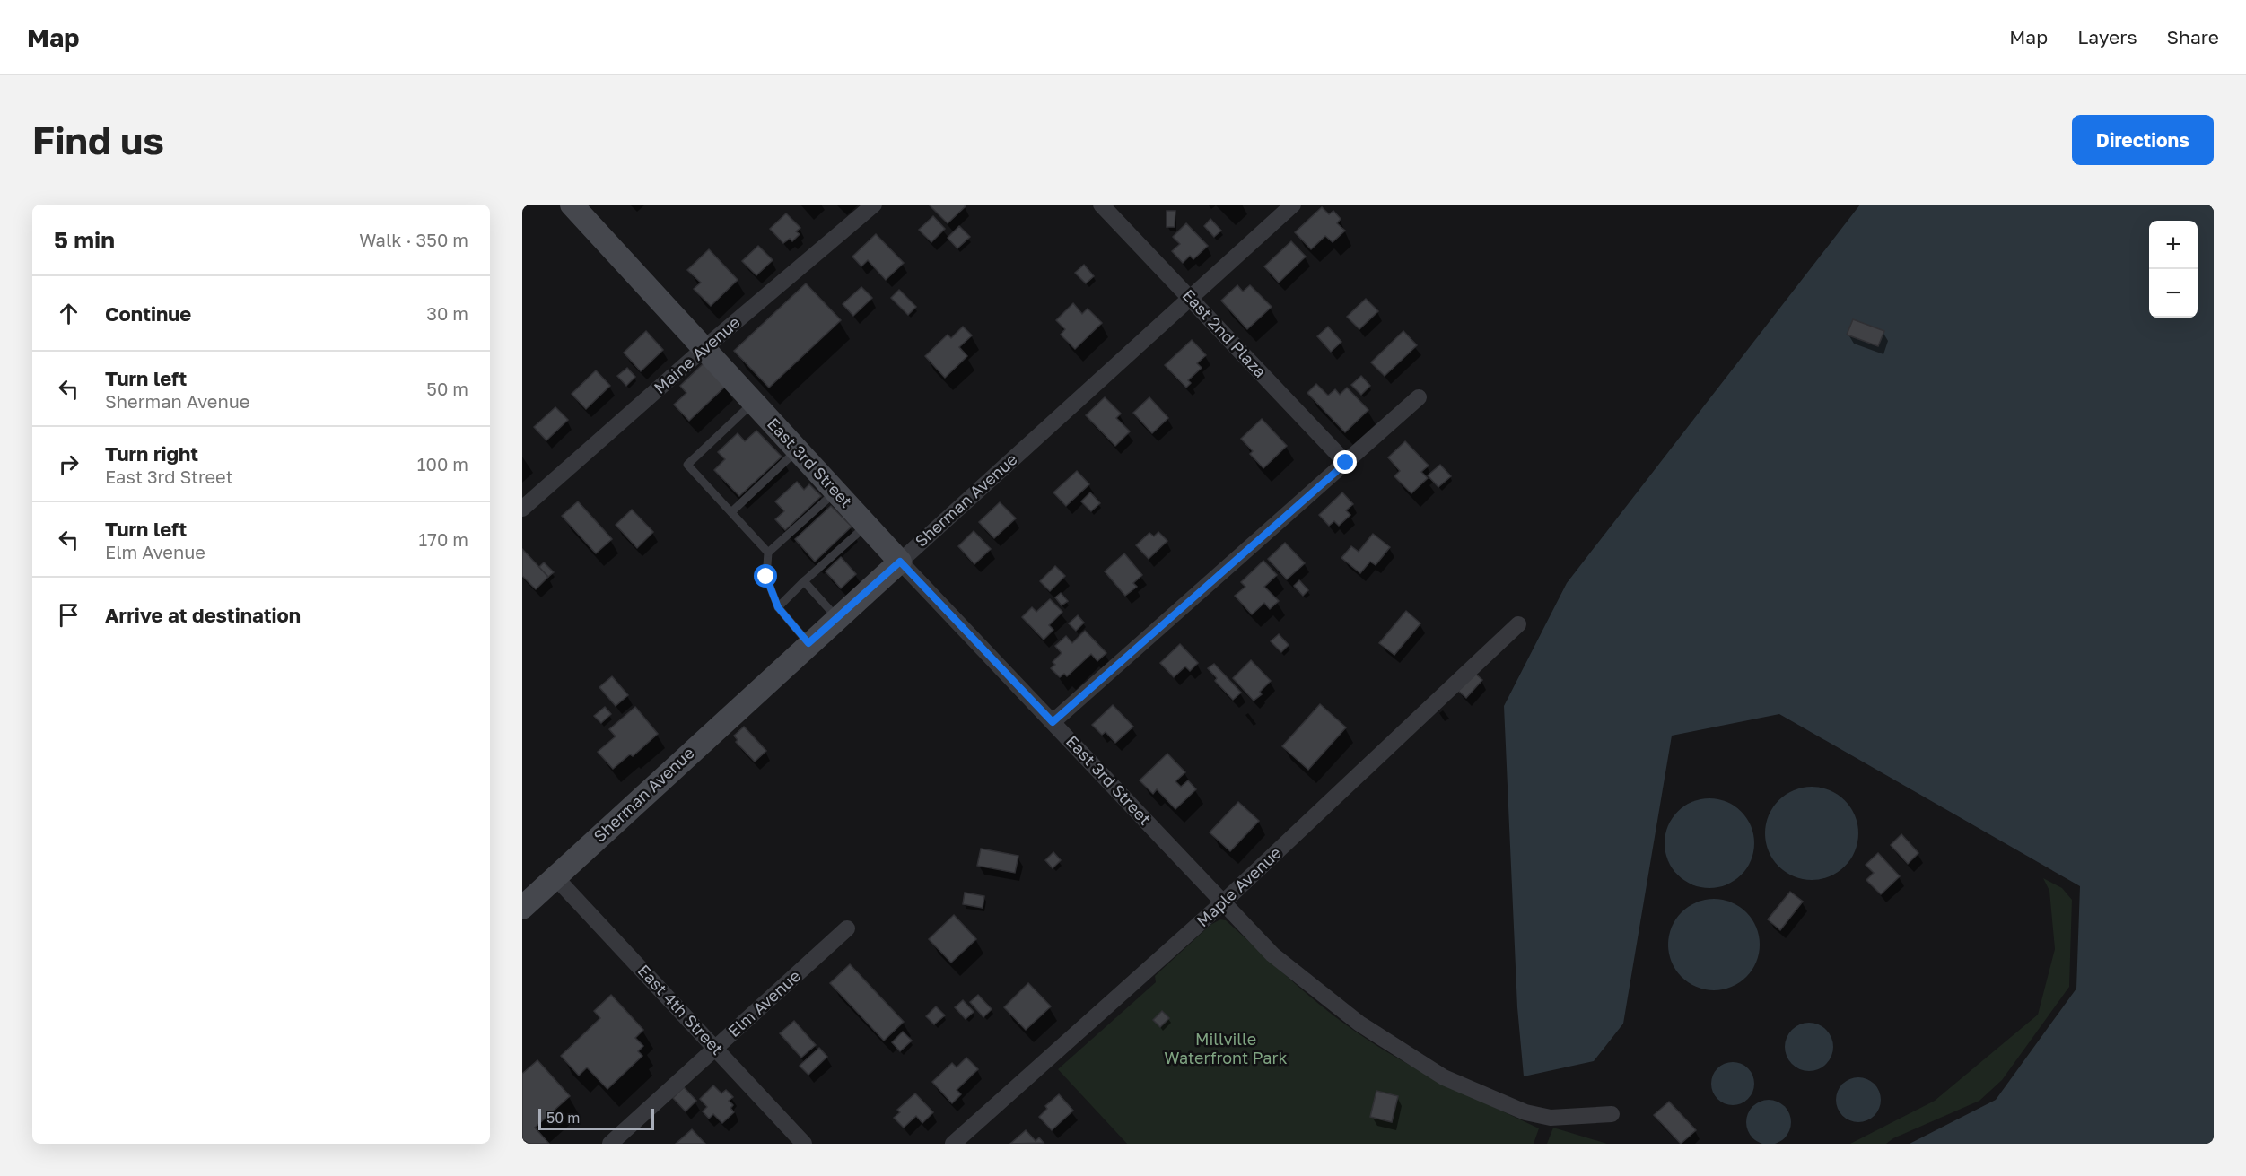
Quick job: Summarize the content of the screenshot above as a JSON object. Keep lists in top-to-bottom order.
{
  "streets": {
    "street": [
      "East 2nd Plaza",
      "Maine Avenue",
      "East 3rd Street",
      "Sherman Avenue",
      "Maple Avenue",
      "Elm Avenue",
      "East 4th Street"
    ]
  },
  "crossings": [
    ["East 2nd Plaza", "Sherman Avenue"],
    ["Maine Avenue", "East 3rd Street"],
    ["East 3rd Street", "Sherman Avenue"],
    ["East 3rd Street", "Maple Avenue"],
    ["Sherman Avenue", "East 4th Street"],
    ["Elm Avenue", "East 4th Street"]
  ],
  "parks": ["Millville Waterfront Park"],
  "scale_bar": "50 m",
  "page": {
    "header": "Map",
    "nav": ["Map", "Layers", "Share"],
    "buttons": "Directions",
    "title": "Find us",
    "heading": ["5 min", "Walk · 350 m"],
    "map_buttons": ["+", "−"],
    "list": [
      ["Continue", "30 m"],
      ["Turn left", "Sherman Avenue", "50 m"],
      ["Turn right", "East 3rd Street", "100 m"],
      ["Turn left", "Elm Avenue", "170 m"],
      "Arrive at destination"
    ],
    "scale": "50 m"
  }
}
